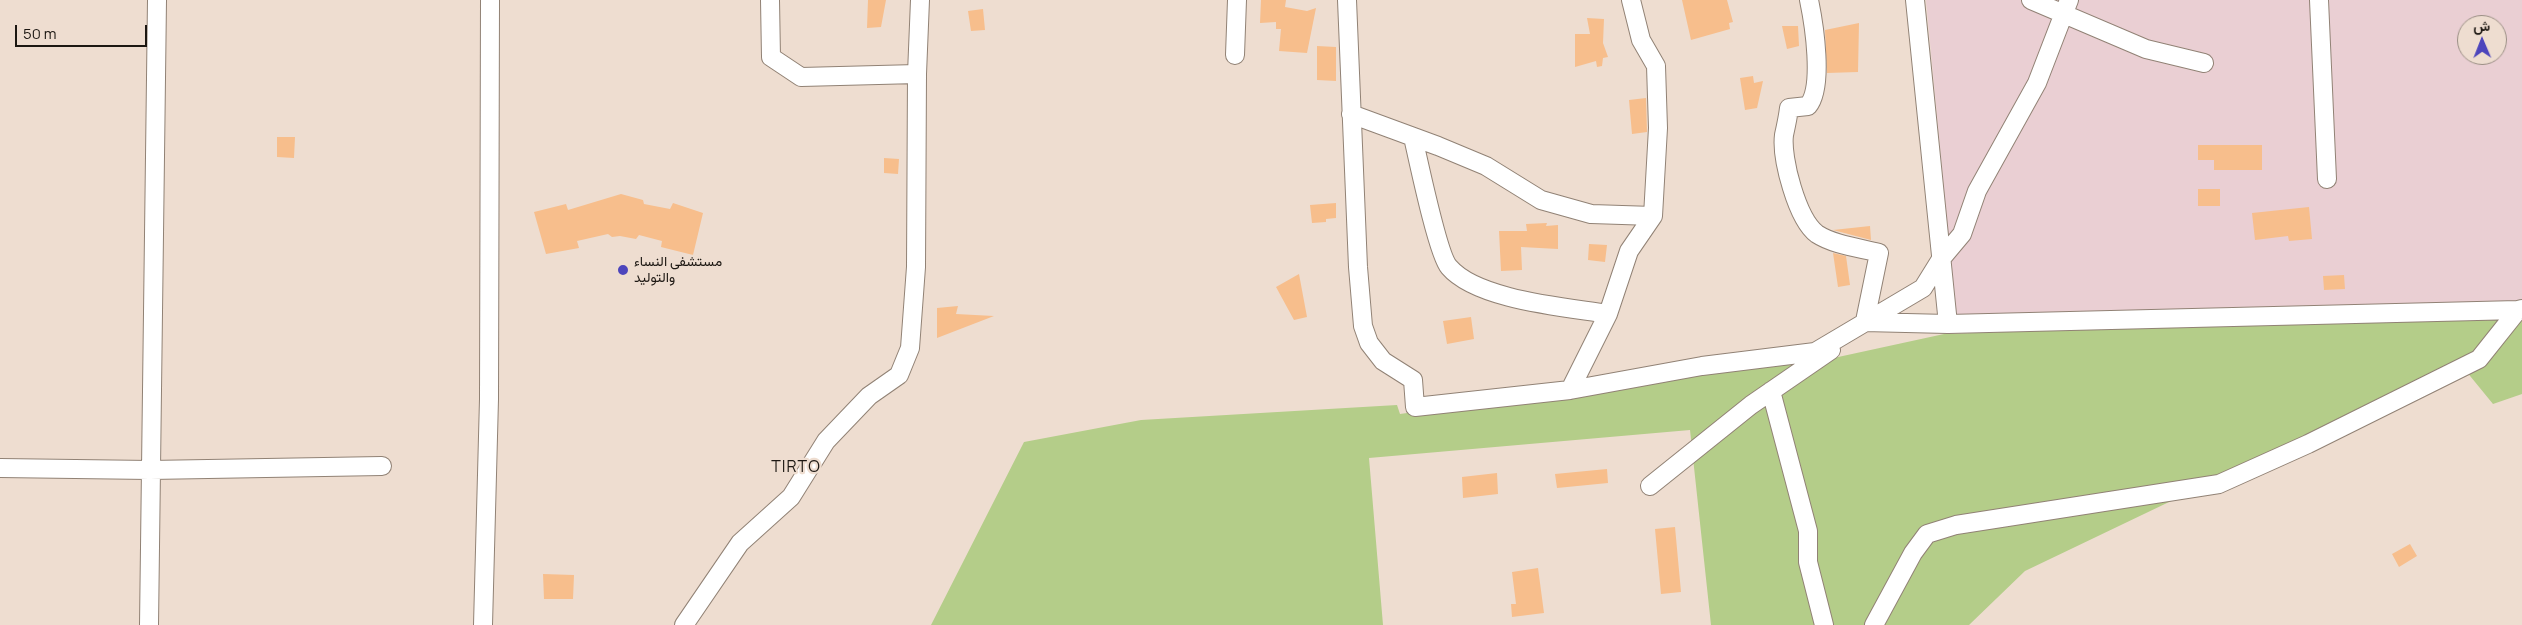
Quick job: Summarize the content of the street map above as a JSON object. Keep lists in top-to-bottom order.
{
  "districts": ["TIRTO"],
  "places": ["مستشفى النساء والتوليد"],
  "scale_bar": "50 m",
  "north": "top"
}
